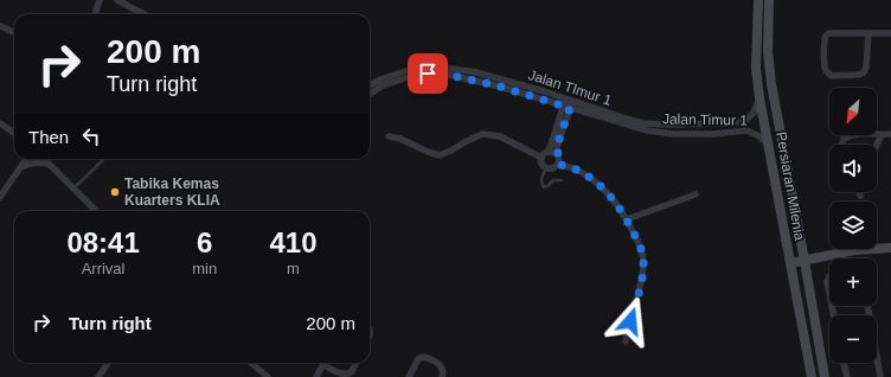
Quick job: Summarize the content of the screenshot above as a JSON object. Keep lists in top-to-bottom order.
{
  "streets": {
    "main road": ["Persiaran Milenia"],
    "street": ["Jalan TImur 1", "Jalan Timur 1"]
  },
  "crossings": [
    ["Jalan TImur 1", "Jalan Timur 1"],
    ["Jalan TImur 1", "Persiaran Milenia"],
    ["Jalan Timur 1", "Persiaran Milenia"]
  ],
  "places": ["Tabika Kemas Kuarters KLIA"],
  "north": "bottom left",
  "page": {
    "turn": ["200 m", "Turn right"],
    "map_buttons": ["+", "−"],
    "then": "Then",
    "eta": [
      "08:41",
      "Arrival",
      "6",
      "min",
      "410",
      "m"
    ],
    "list": [
      {
        "name": "Turn right",
        "value": "200 m"
      }
    ]
  }
}
